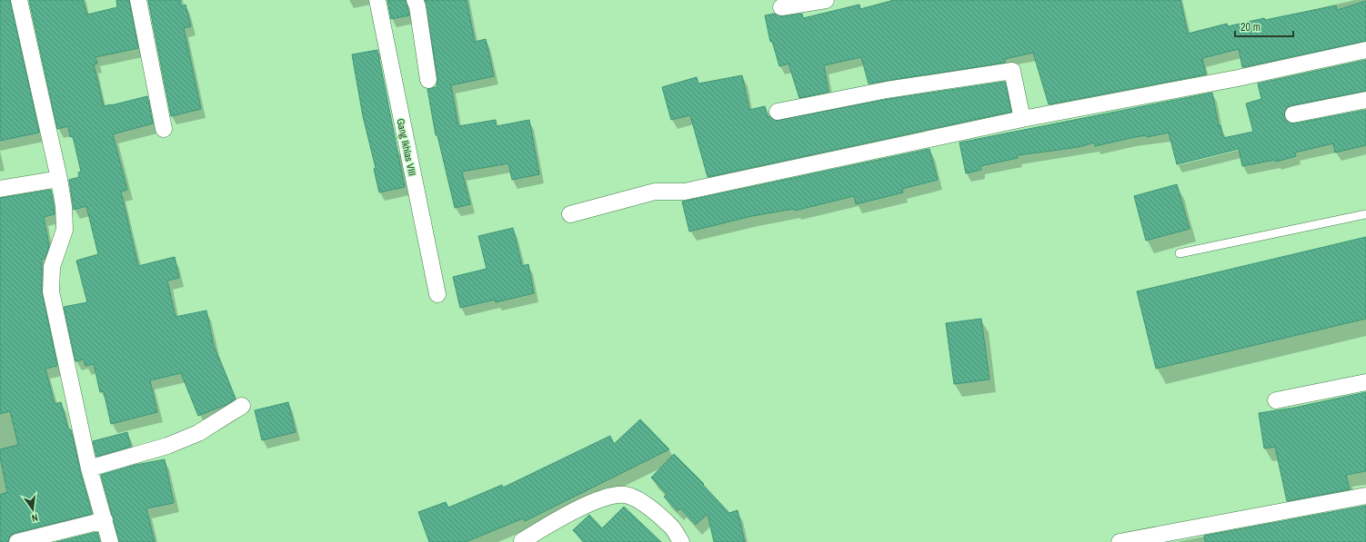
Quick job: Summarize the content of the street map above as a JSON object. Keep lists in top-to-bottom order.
{
  "streets": {
    "street": ["Gang Ikhlas VIII"]
  },
  "scale_bar": "20 m",
  "north": "bottom"
}
